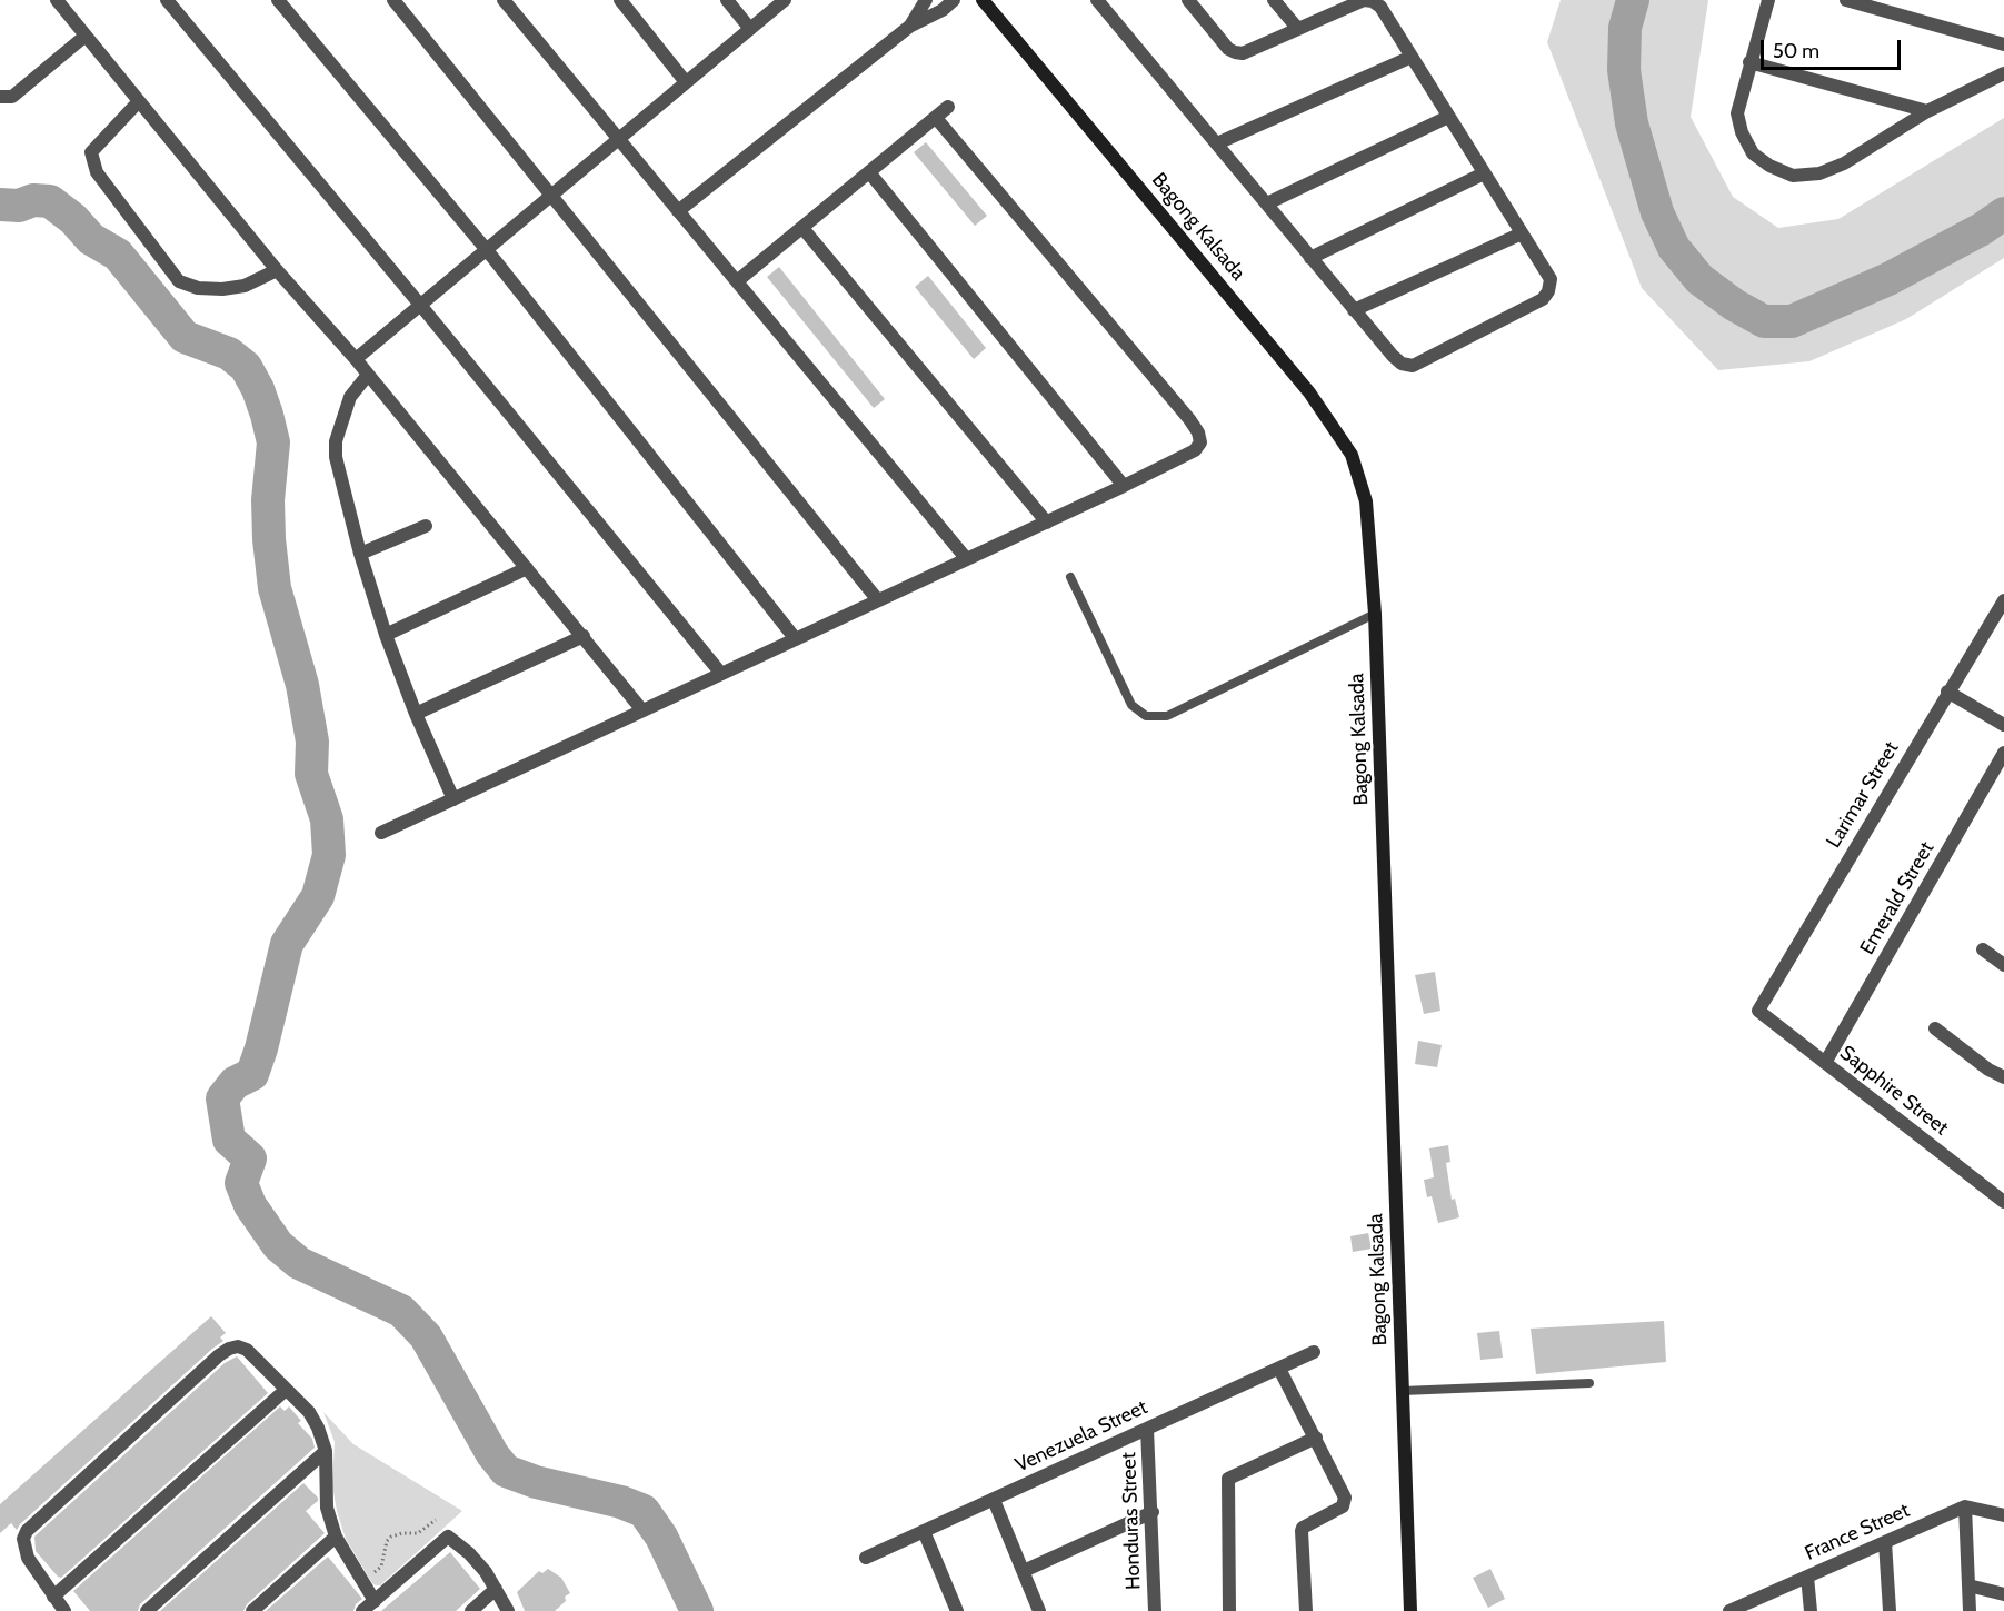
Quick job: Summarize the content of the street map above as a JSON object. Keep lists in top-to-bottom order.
{
  "streets": {
    "street": [
      "Bagong Kalsada",
      "Larimar Street",
      "Emerald Street",
      "Sapphire Street",
      "Venezuela Street",
      "Honduras Street",
      "France Street"
    ]
  },
  "crossings": [
    ["Larimar Street", "Sapphire Street"],
    ["Emerald Street", "Sapphire Street"],
    ["Venezuela Street", "Honduras Street"]
  ],
  "scale_bar": "50 m"
}
